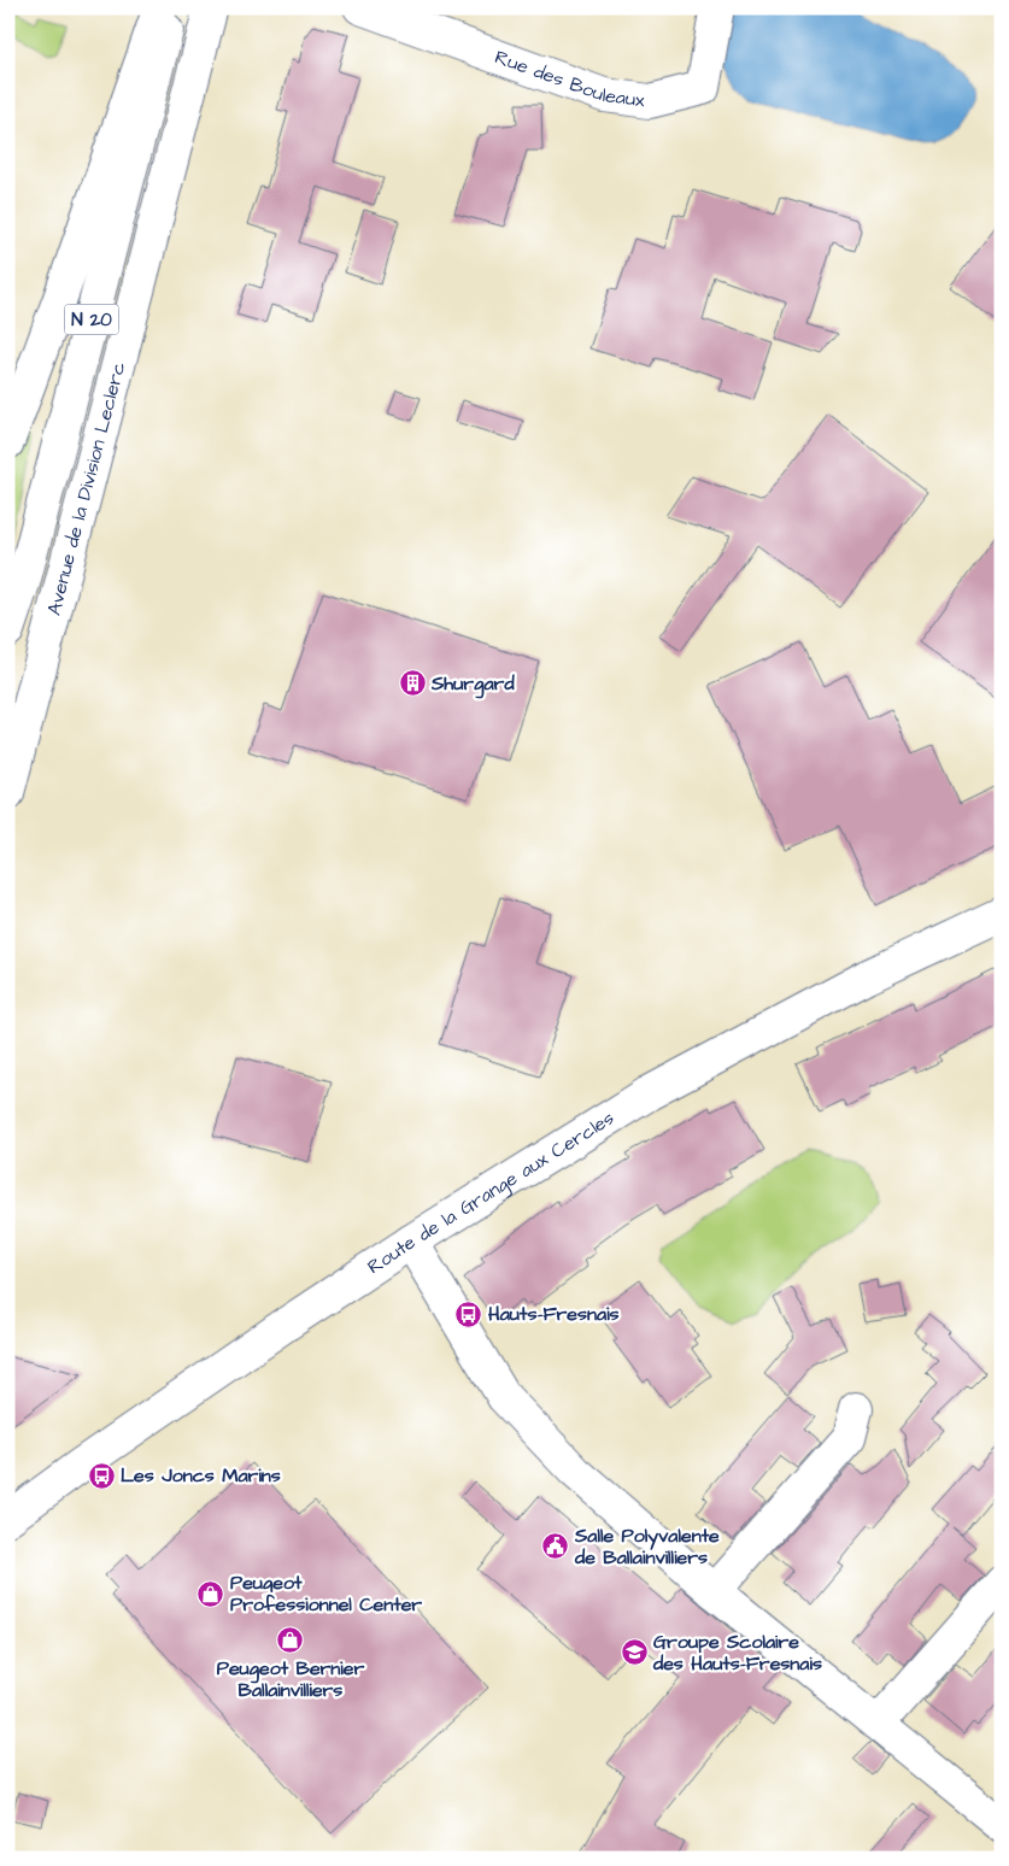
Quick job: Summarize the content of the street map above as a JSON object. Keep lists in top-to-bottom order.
{
  "streets": {
    "main road": [
      "Rue des Bouleaux",
      "N 20",
      "Avenue de la Division Leclerc",
      "Route de la Grange aux Cercles"
    ]
  },
  "places": {
    "building": ["Shurgard"],
    "bus stop": ["Hauts-Fresnais", "Les Joncs Marins"],
    "public building": ["Salle Polyvalente de Ballainvilliers"],
    "shop": ["Peugeot Professionnel Center", "Peugeot Bernier Ballainvilliers"],
    "school or university": ["Groupe Scolaire des Hauts-Fresnais"]
  }
}
